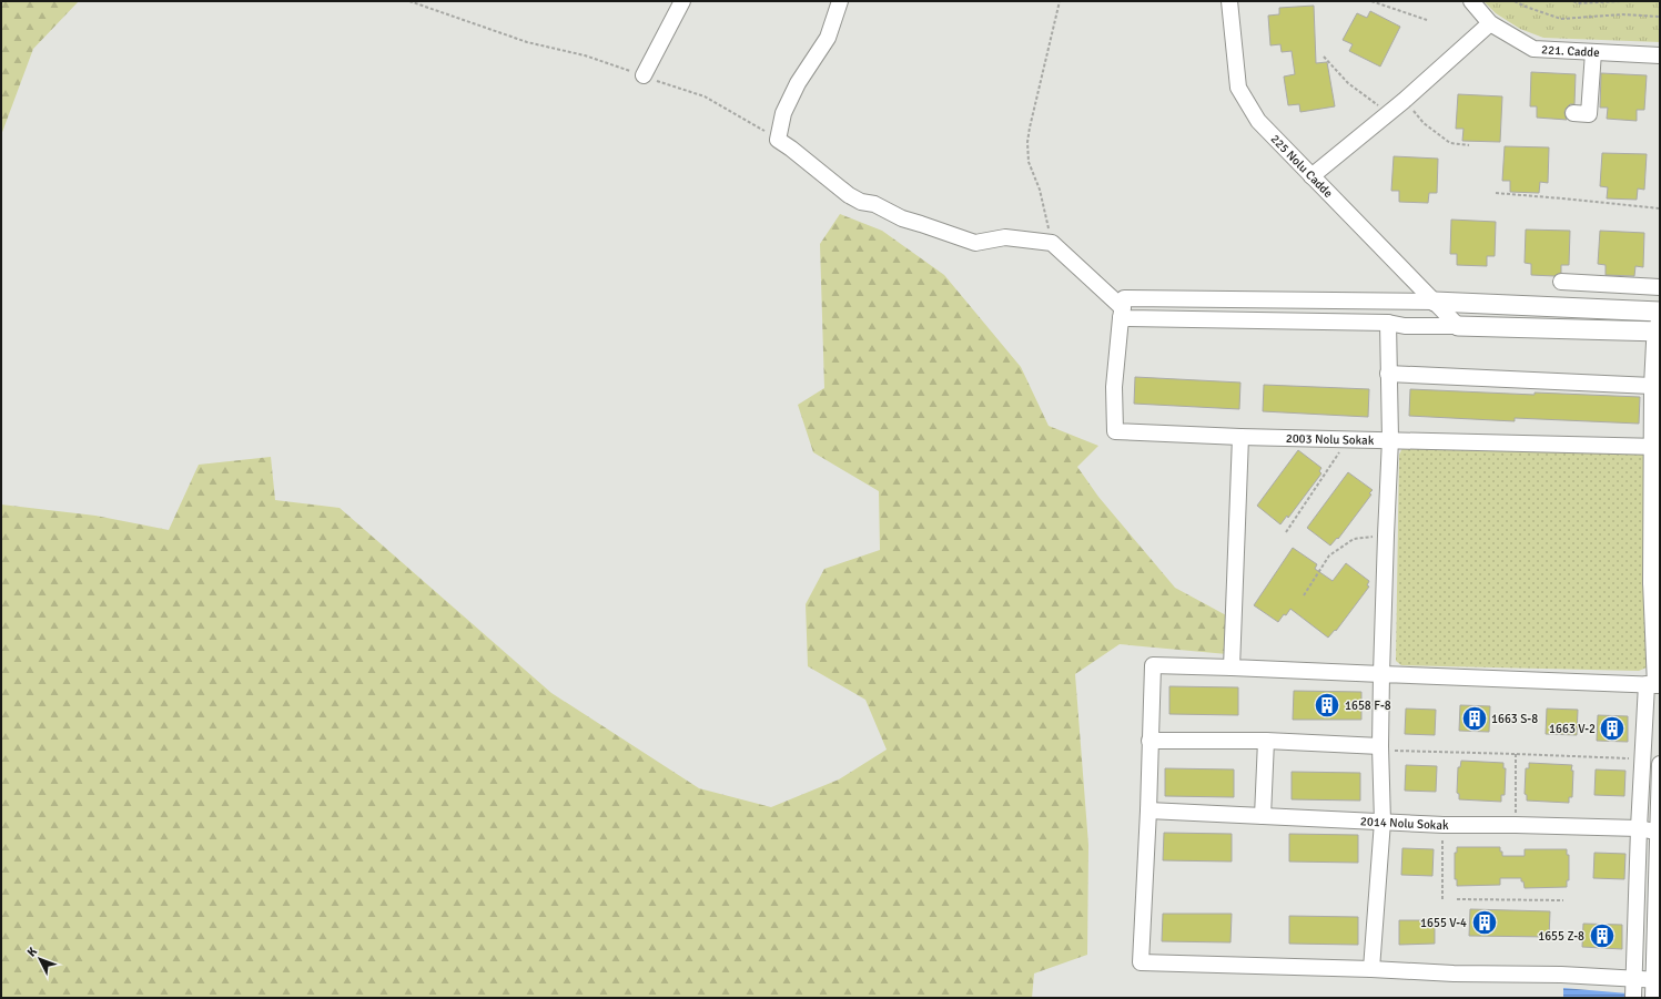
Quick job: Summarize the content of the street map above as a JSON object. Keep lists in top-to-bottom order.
{
  "streets": {
    "street": [
      "221. Cadde",
      "225 Nolu Cadde",
      "2003 Nolu Sokak",
      "2014 Nolu Sokak"
    ]
  },
  "places": {
    "building": [
      "1658 F-8",
      "1663 S-8",
      "1663 V-2",
      "1655 V-4",
      "1655 Z-8"
    ]
  },
  "north": "top left"
}
